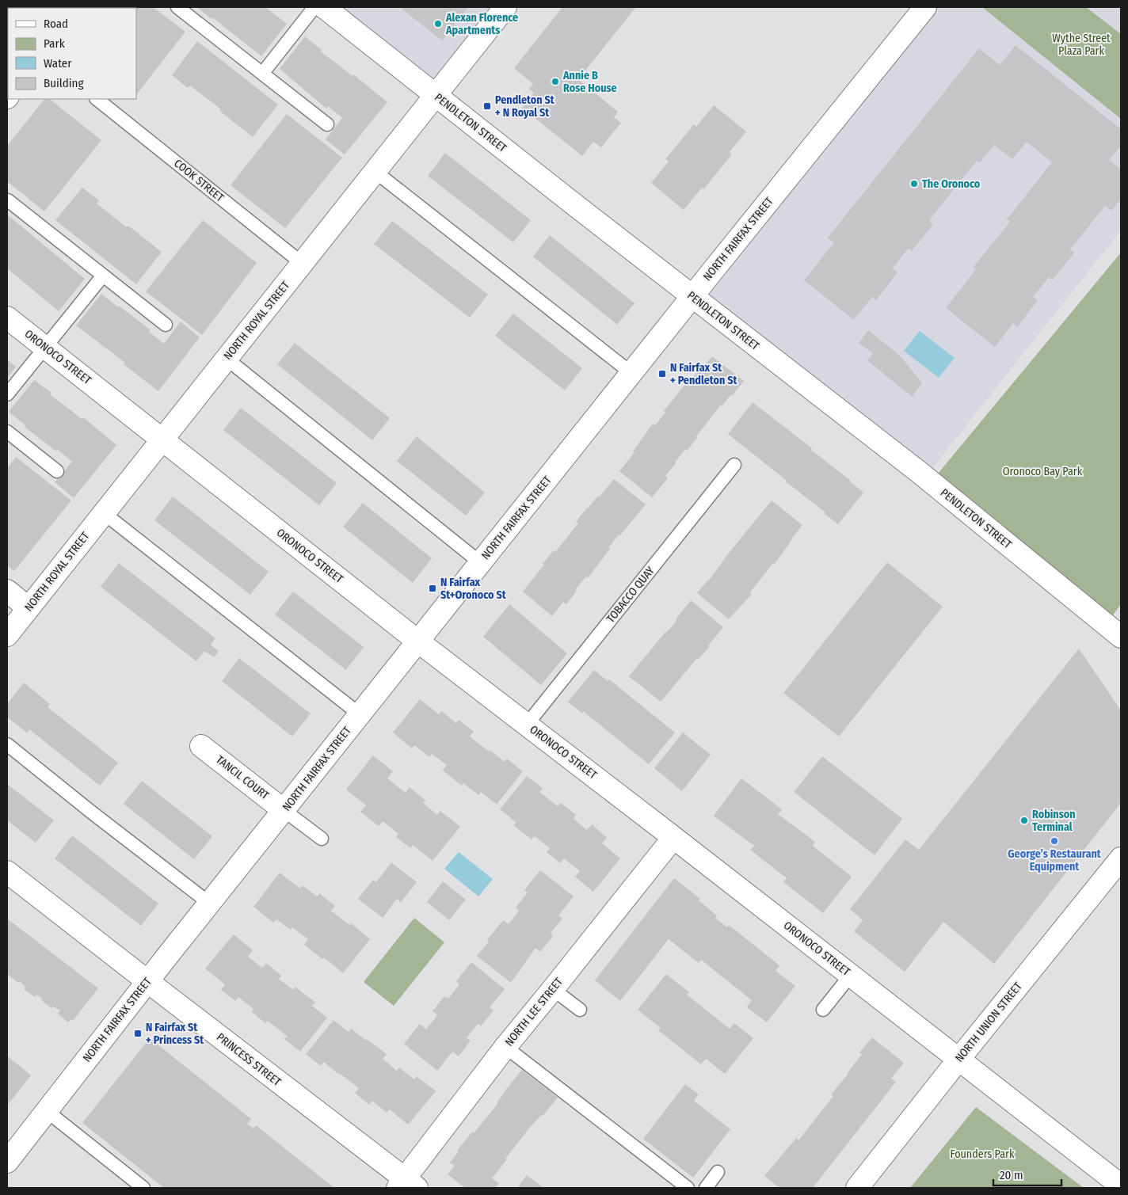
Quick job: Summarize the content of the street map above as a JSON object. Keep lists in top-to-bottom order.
{
  "streets": {
    "street": [
      "PENDLETON STREET",
      "NORTH FAIRFAX STREET",
      "NORTH ROYAL STREET",
      "ORONOCO STREET",
      "TANCIL COURT",
      "NORTH LEE STREET",
      "NORTH UNION STREET",
      "PRINCESS STREET"
    ],
    "lane": ["COOK STREET", "TOBACCO QUAY"]
  },
  "crossings": [
    ["PENDLETON STREET", "NORTH FAIRFAX STREET"],
    ["PENDLETON STREET", "NORTH ROYAL STREET"],
    ["COOK STREET", "NORTH ROYAL STREET"],
    ["NORTH FAIRFAX STREET", "ORONOCO STREET"],
    ["NORTH FAIRFAX STREET", "TANCIL COURT"],
    ["NORTH FAIRFAX STREET", "PRINCESS STREET"],
    ["NORTH ROYAL STREET", "ORONOCO STREET"],
    ["ORONOCO STREET", "TOBACCO QUAY"],
    ["ORONOCO STREET", "NORTH LEE STREET"],
    ["ORONOCO STREET", "NORTH UNION STREET"],
    ["NORTH LEE STREET", "PRINCESS STREET"]
  ],
  "parks": ["Wythe Street Plaza Park", "Oronoco Bay Park", "Founders Park"],
  "places": {
    "other": [
      "Alexan Florence Apartments",
      "Annie B Rose House",
      "The Oronoco",
      "Robinson Terminal",
      "George’s Restaurant Equipment"
    ],
    "transit": [
      "Pendleton St + N Royal St",
      "N Fairfax St + Pendleton St",
      "N Fairfax St+Oronoco St",
      "N Fairfax St + Princess St"
    ]
  },
  "legend": [
    "Road",
    "Park",
    "Water",
    "Building"
  ],
  "scale_bar": "20 m"
}
